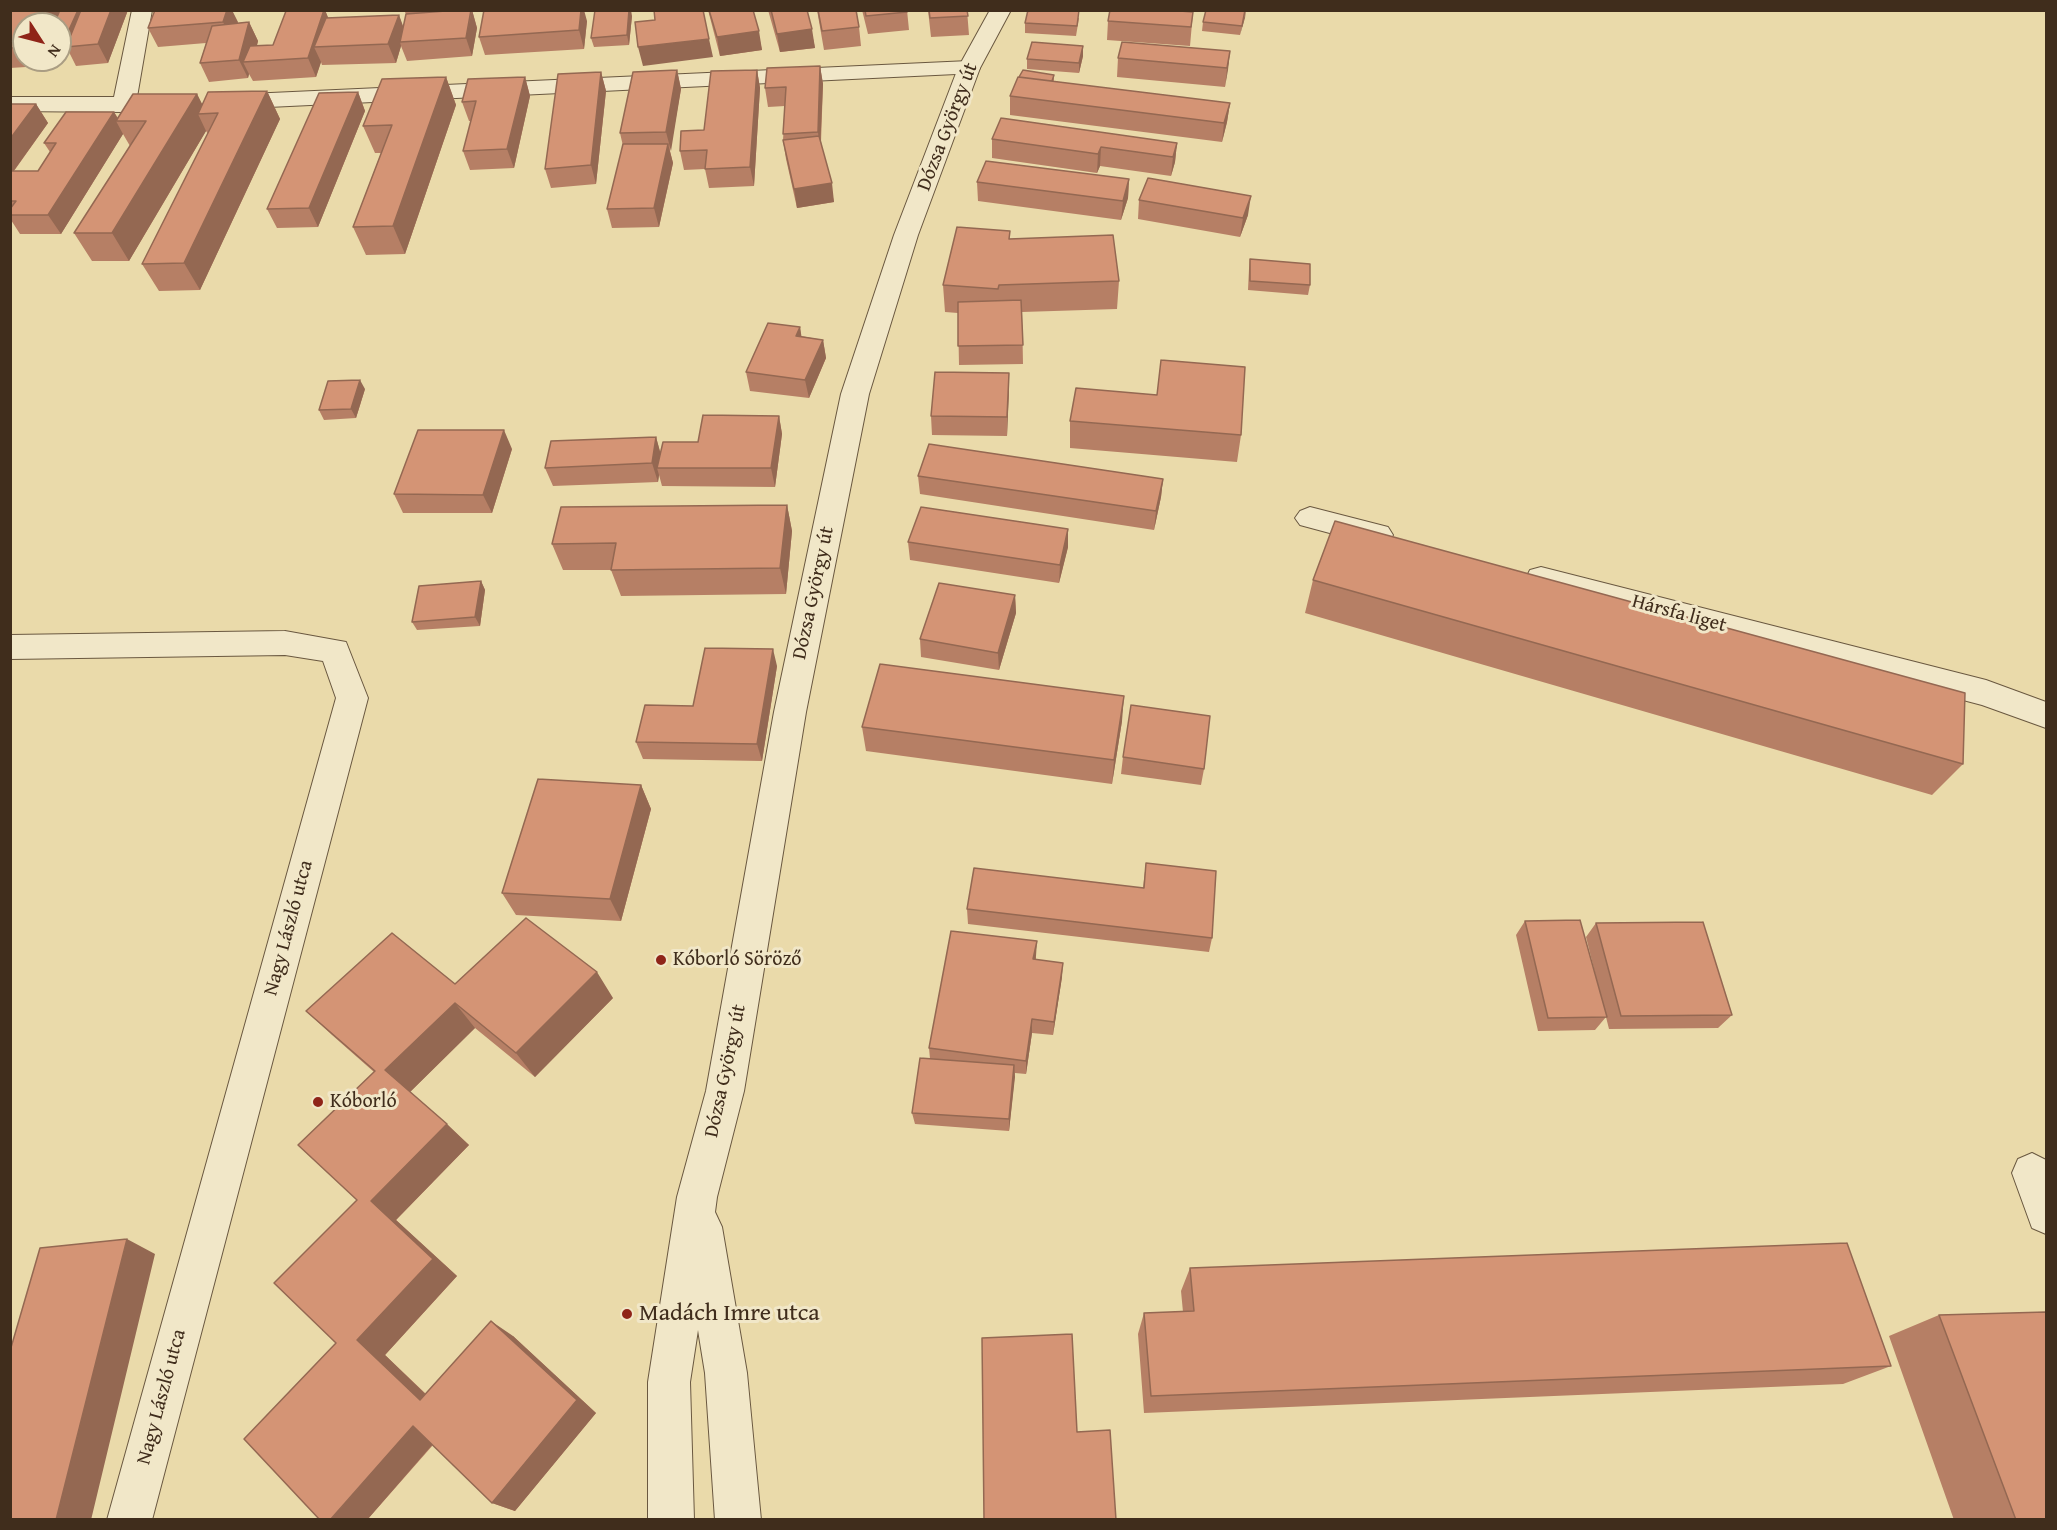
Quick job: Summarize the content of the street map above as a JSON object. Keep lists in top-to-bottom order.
{
  "streets": {
    "street": ["Dózsa György út", "Hársfa liget", "Nagy László utca"]
  },
  "places": ["Kóborló Söröző", "Kóborló", "Madách Imre utca"],
  "north": "bottom right"
}
